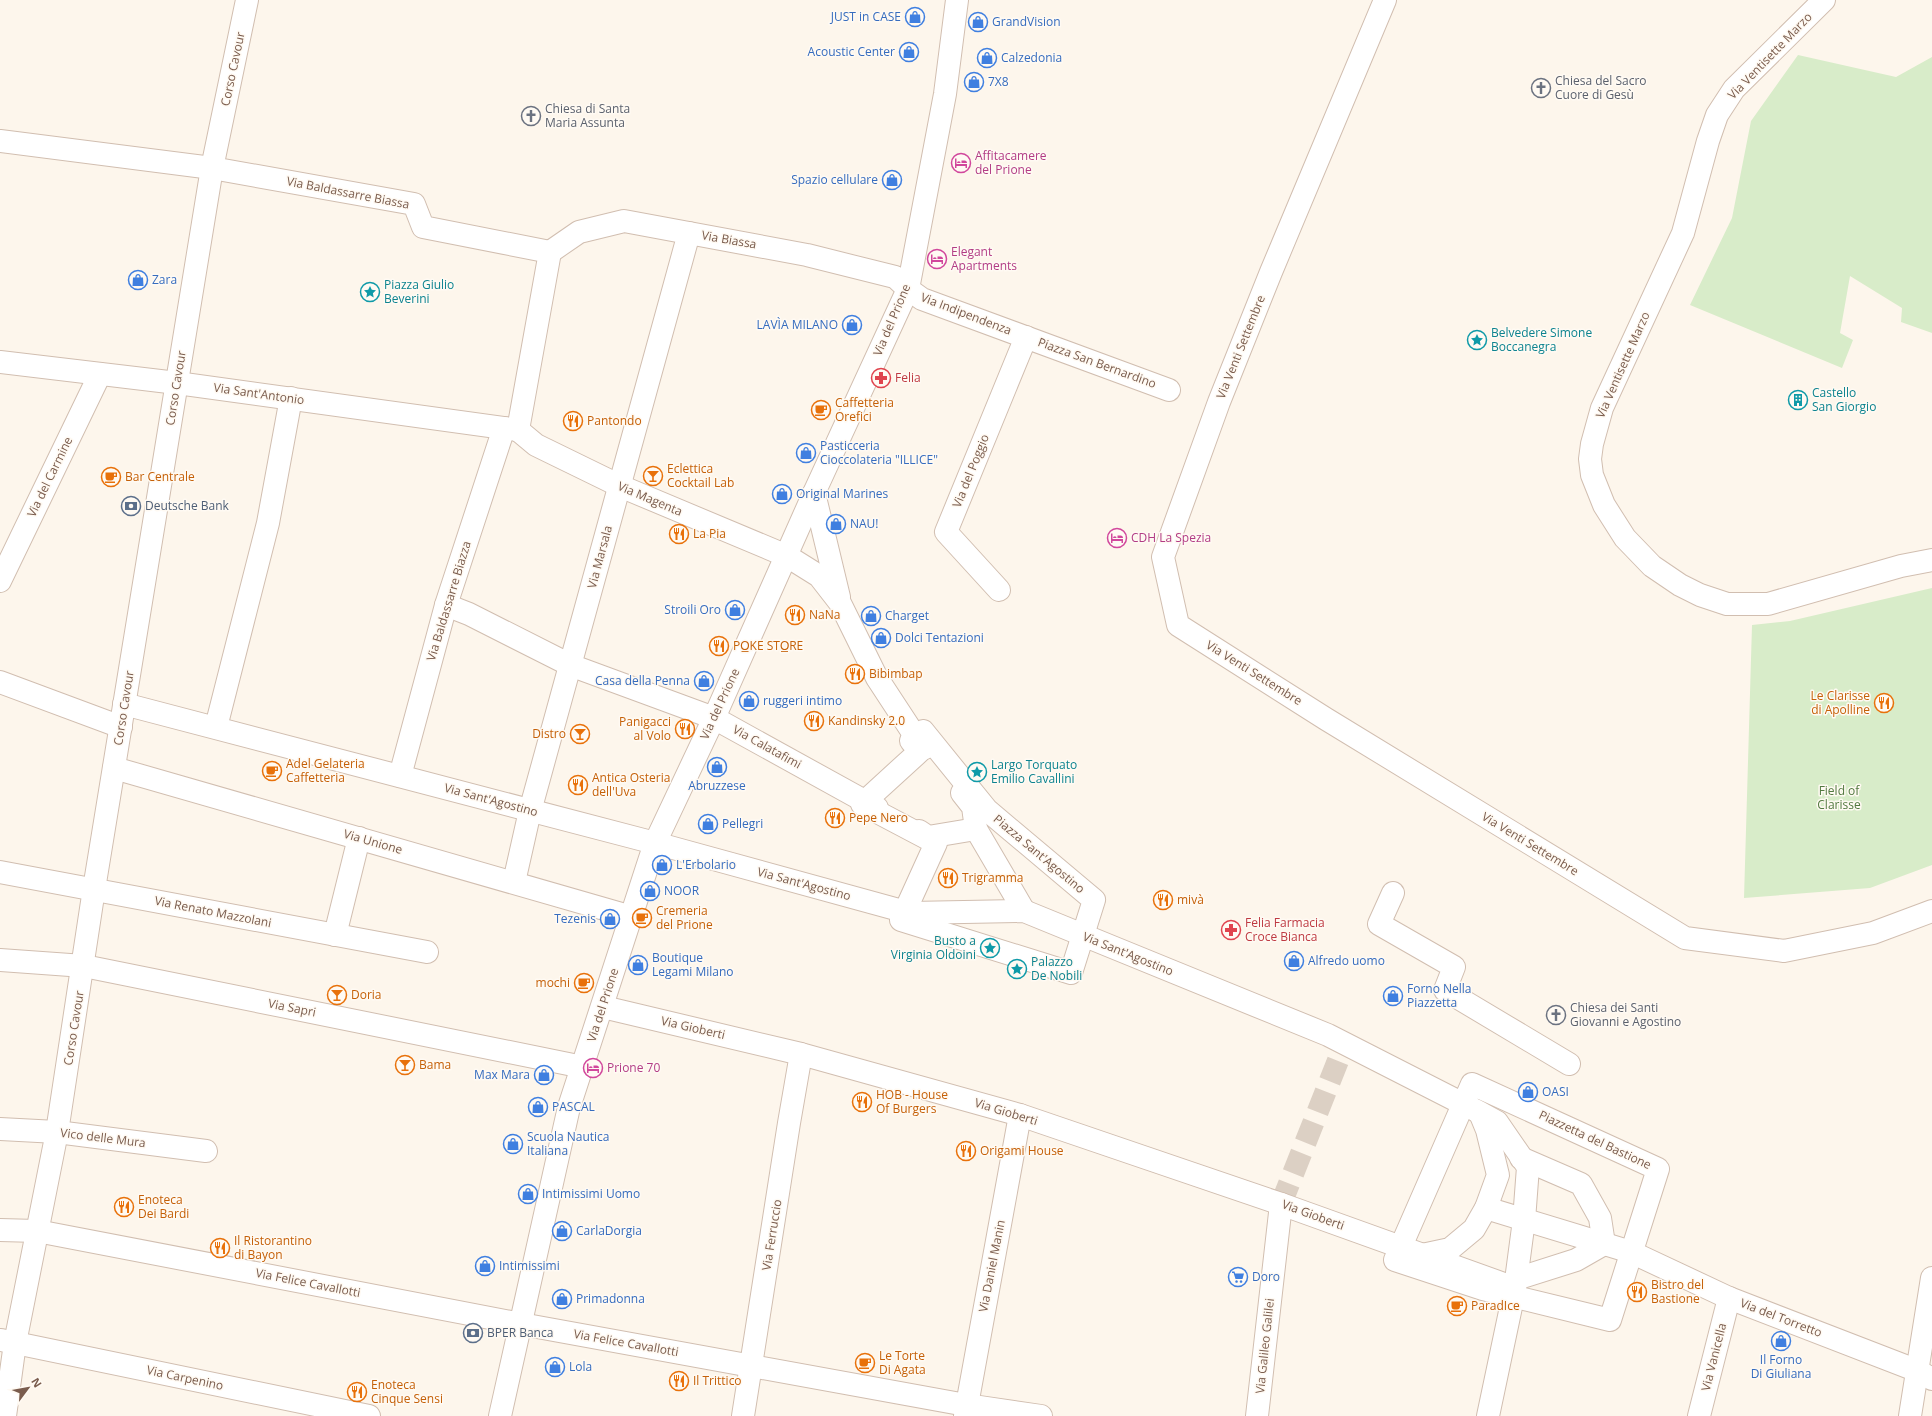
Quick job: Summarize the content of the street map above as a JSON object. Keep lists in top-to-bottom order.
{
  "streets": {
    "street": [
      "Via Ventisette Marzo",
      "Corso Cavour",
      "Via Baldassarre Biassa",
      "Via Biassa",
      "Via Indipendenza",
      "Via del Prione",
      "Via Venti Settembre",
      "Piazza San Bernardino",
      "Via Sant'Antonio",
      "Via del Poggio",
      "Via del Carmine",
      "Via Magenta",
      "Via Marsala",
      "Via Baldassarre Biazza",
      "Via Calatafimi",
      "Via Sant'Agostino",
      "Via Unione",
      "Piazza Sant'Agostino",
      "Via Renato Mazzolani",
      "Via Sapri",
      "Via Gioberti",
      "Vico delle Mura",
      "Piazzetta del Bastione",
      "Via Ferruccio",
      "Via Daniel Manin",
      "Via Felice Cavallotti",
      "Via del Torretto",
      "Via Galileo Galilei",
      "Via Vanicella",
      "Via Carpenino"
    ]
  },
  "crossings": [
    ["Corso Cavour", "Via Baldassarre Biassa"],
    ["Corso Cavour", "Via Sant'Antonio"],
    ["Corso Cavour", "Via Sant'Agostino"],
    ["Corso Cavour", "Via Unione"],
    ["Corso Cavour", "Via Renato Mazzolani"],
    ["Corso Cavour", "Via Sapri"],
    ["Corso Cavour", "Vico delle Mura"],
    ["Corso Cavour", "Via Felice Cavallotti"],
    ["Corso Cavour", "Via Carpenino"],
    ["Via Baldassarre Biassa", "Via Biassa"],
    ["Via Biassa", "Via Indipendenza"],
    ["Via Biassa", "Via del Prione"],
    ["Via Biassa", "Via Marsala"],
    ["Via Indipendenza", "Via del Prione"],
    ["Via Indipendenza", "Piazza San Bernardino"],
    ["Via Indipendenza", "Via del Poggio"],
    ["Via del Prione", "Via Magenta"],
    ["Via del Prione", "Via Calatafimi"],
    ["Via del Prione", "Via Sant'Agostino"],
    ["Via del Prione", "Via Unione"],
    ["Via del Prione", "Via Sapri"],
    ["Via del Prione", "Via Gioberti"],
    ["Via del Prione", "Via Felice Cavallotti"],
    ["Piazza San Bernardino", "Via del Poggio"],
    ["Via Sant'Antonio", "Via del Carmine"],
    ["Via Sant'Antonio", "Via Magenta"],
    ["Via Sant'Antonio", "Via Baldassarre Biazza"],
    ["Via Magenta", "Via Marsala"],
    ["Via Magenta", "Via Baldassarre Biazza"],
    ["Via Marsala", "Via Calatafimi"],
    ["Via Marsala", "Via Sant'Agostino"],
    ["Via Marsala", "Via Unione"],
    ["Via Baldassarre Biazza", "Via Calatafimi"],
    ["Via Baldassarre Biazza", "Via Sant'Agostino"],
    ["Via Sant'Agostino", "Piazza Sant'Agostino"],
    ["Via Sant'Agostino", "Piazzetta del Bastione"],
    ["Via Gioberti", "Piazzetta del Bastione"],
    ["Via Gioberti", "Via Ferruccio"],
    ["Via Gioberti", "Via Daniel Manin"],
    ["Via Gioberti", "Via Galileo Galilei"],
    ["Piazzetta del Bastione", "Via del Torretto"],
    ["Via Ferruccio", "Via Felice Cavallotti"],
    ["Via Daniel Manin", "Via Felice Cavallotti"],
    ["Via del Torretto", "Via Vanicella"]
  ],
  "parks": ["Field of Clarisse"],
  "places": {
    "shop": [
      "JUST in CASE",
      "GrandVision",
      "Acoustic Center",
      "Calzedonia",
      "7X8",
      "Spazio cellulare",
      "Zara",
      "LAVÌA MILANO",
      "Pasticceria Cioccolateria \"ILLICE\"",
      "Original Marines",
      "NAU!",
      "Stroili Oro",
      "Charget",
      "Dolci Tentazioni",
      "Casa della Penna",
      "ruggeri intimo",
      "Abruzzese",
      "Pellegri",
      "L'Erbolario",
      "NOOR",
      "Tezenis",
      "Alfredo uomo",
      "Boutique Legami Milano",
      "Forno Nella Piazzetta",
      "Max Mara",
      "OASI",
      "PASCAL",
      "Scuola Nautica Italiana",
      "Intimissimi Uomo",
      "CarlaDorgia",
      "Intimissimi",
      "Primadonna",
      "Il Forno Di Giuliana",
      "Lola"
    ],
    "church": ["Chiesa del Sacro Cuore di Gesù", "Chiesa di Santa Maria Assunta", "Chiesa dei Santi Giovanni e Agostino"],
    "hotel": [
      "Affitacamere del Prione",
      "Elegant Apartments",
      "CDH La Spezia",
      "Prione 70"
    ],
    "place": [
      "Piazza Giulio Beverini",
      "Belvedere Simone Boccanegra",
      "Largo Torquato Emilio Cavallini",
      "Busto a Virginia Oldoini",
      "Palazzo De Nobili"
    ],
    "pharmacy": ["Felia", "Felia Farmacia Croce Bianca"],
    "building": ["Castello San Giorgio"],
    "cafe": [
      "Caffetteria Orefici",
      "Bar Centrale",
      "Adel Gelateria Caffetteria",
      "Cremeria del Prione",
      "mochi",
      "ParadIce",
      "Le Torte Di Agata"
    ],
    "restaurant": [
      "Pantondo",
      "La Pia",
      "NaNa",
      "PO̲KE STO̲RE",
      "Bibimbap",
      "Le Clarisse di Apolline",
      "Kandinsky 2.0",
      "Panigacci al Volo",
      "Antica Osteria dell'Uva",
      "Pepe Nero",
      "Trigramma",
      "mivà",
      "HOB - House Of Burgers",
      "Origami House",
      "Enoteca Dei Bardi",
      "Il Ristorantino di Bayon",
      "Bistro del Bastione",
      "Il Trittico",
      "Enoteca Cinque Sensi"
    ],
    "bar": [
      "Eclettica Cocktail Lab",
      "Distro",
      "Doria",
      "Bama"
    ],
    "bank": ["Deutsche Bank", "BPER Banca"],
    "supermarket": ["Doro"]
  },
  "north": "top right"
}
